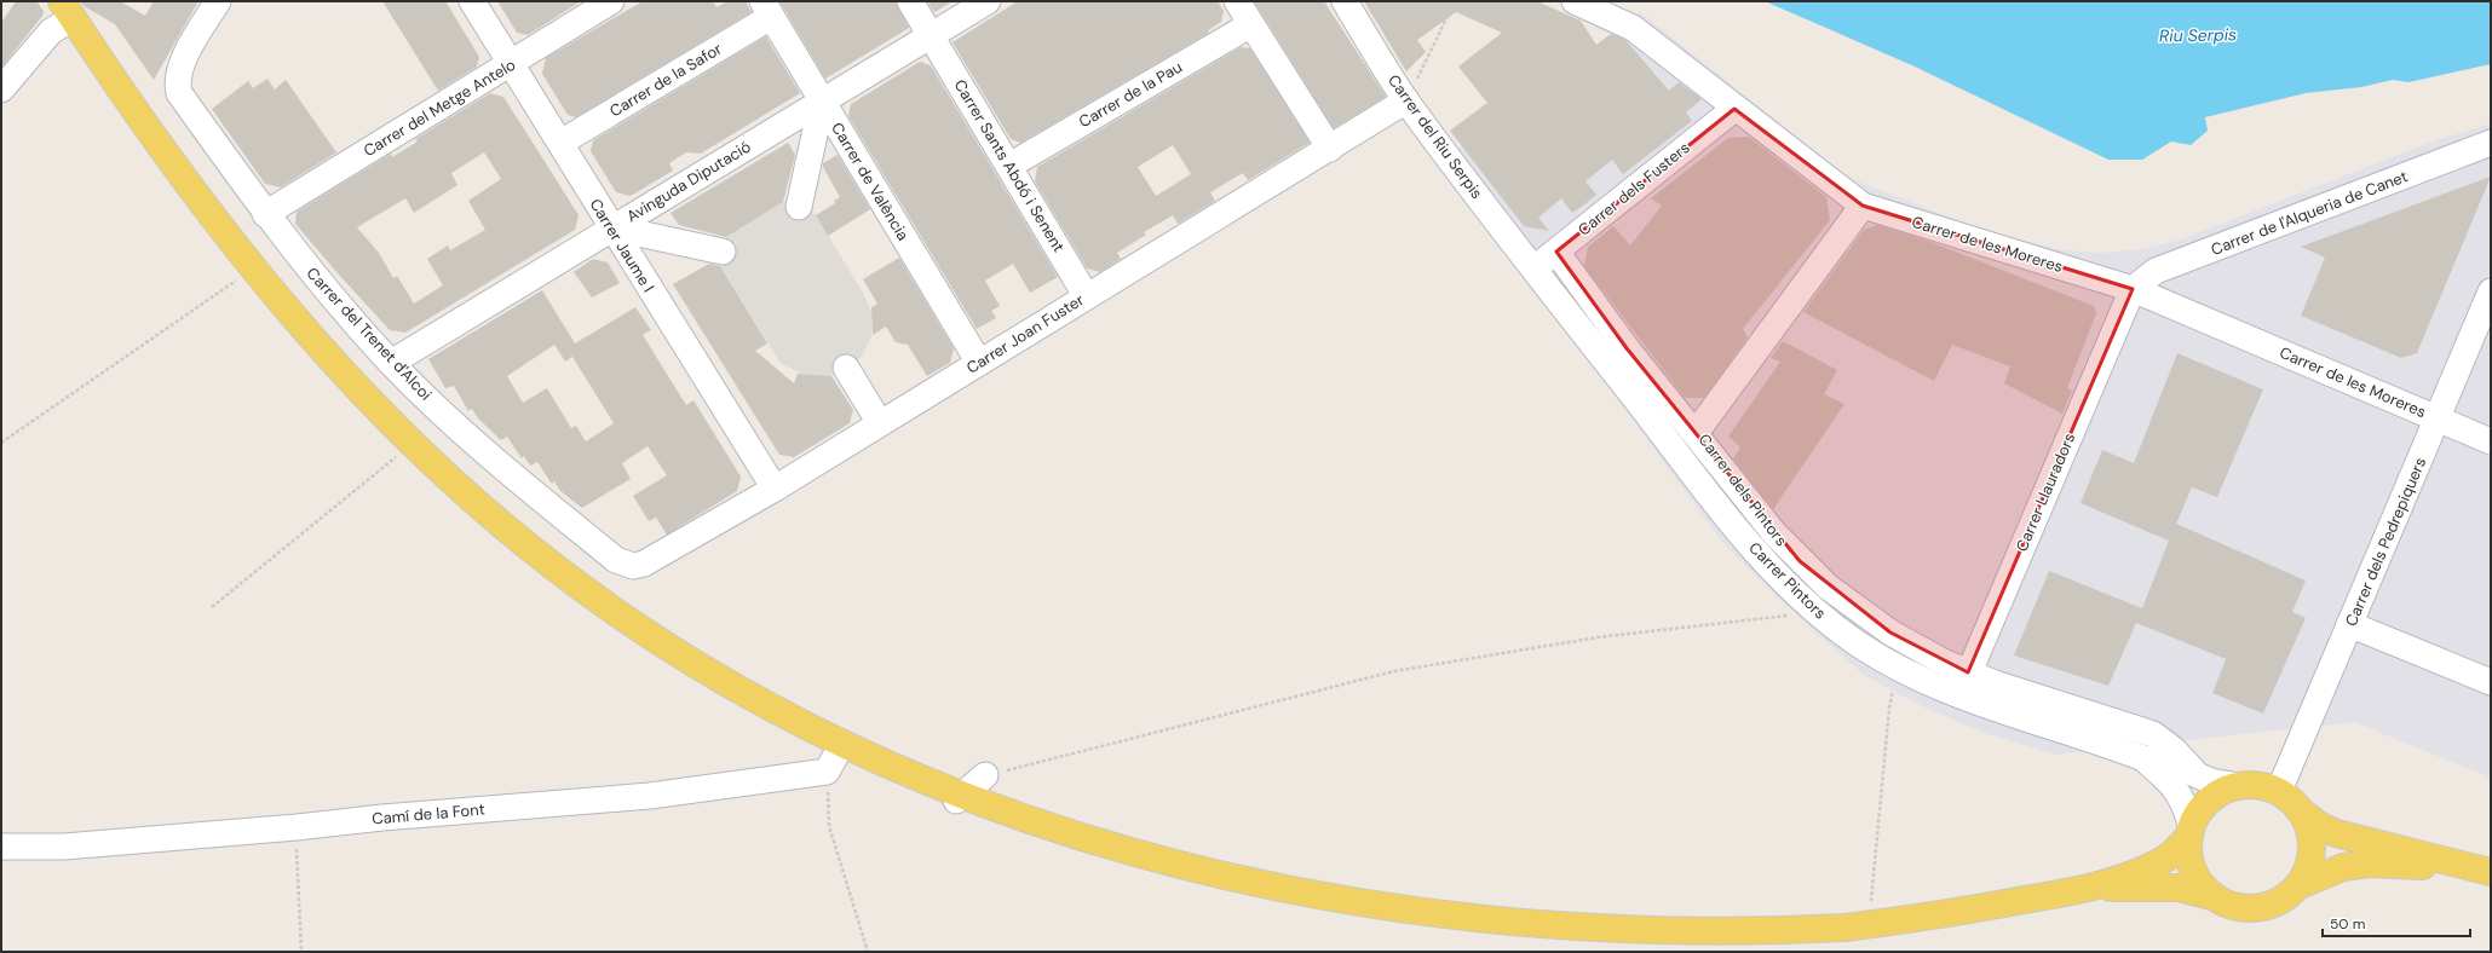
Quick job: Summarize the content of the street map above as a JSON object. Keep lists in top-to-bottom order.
{
  "streets": {
    "street": [
      "Carrer de la Safor",
      "Carrer de la Pau",
      "Carrer del Metge Antelo",
      "Carrer del Riu Serpis",
      "Carrer Sants Abdó i Senent",
      "Avinguda Diputació",
      "Carrer de València",
      "Carrer dels Fusters",
      "Carrer de l'Alqueria de Canet",
      "Carrer de les Moreres",
      "Carrer Jaume I",
      "Carrer del Trenet d'Alcoi",
      "Carrer Joan Fuster",
      "Carrer dels Pintors",
      "Carrer Llauradors",
      "Carrer dels Pedrepiquers",
      "Carrer Pintors",
      "Camí de la Font"
    ]
  },
  "crossings": [
    ["Carrer de la Safor", "Carrer de València"],
    ["Carrer de la Safor", "Carrer Jaume I"],
    ["Carrer de la Pau", "Carrer Sants Abdó i Senent"],
    ["Carrer del Metge Antelo", "Carrer Jaume I"],
    ["Carrer del Metge Antelo", "Carrer del Trenet d'Alcoi"],
    ["Carrer del Riu Serpis", "Carrer dels Fusters"],
    ["Carrer del Riu Serpis", "Carrer Joan Fuster"],
    ["Carrer del Riu Serpis", "Carrer Pintors"],
    ["Carrer Sants Abdó i Senent", "Avinguda Diputació"],
    ["Carrer Sants Abdó i Senent", "Carrer Joan Fuster"],
    ["Avinguda Diputació", "Carrer de València"],
    ["Avinguda Diputació", "Carrer Jaume I"],
    ["Avinguda Diputació", "Carrer del Trenet d'Alcoi"],
    ["Carrer de València", "Carrer Joan Fuster"],
    ["Carrer dels Fusters", "Carrer de les Moreres"],
    ["Carrer dels Fusters", "Carrer Pintors"],
    ["Carrer de l'Alqueria de Canet", "Carrer de les Moreres"],
    ["Carrer de l'Alqueria de Canet", "Carrer Llauradors"],
    ["Carrer de les Moreres", "Carrer dels Pintors"],
    ["Carrer de les Moreres", "Carrer Llauradors"],
    ["Carrer de les Moreres", "Carrer dels Pedrepiquers"],
    ["Carrer Jaume I", "Carrer Joan Fuster"],
    ["Carrer del Trenet d'Alcoi", "Carrer Joan Fuster"],
    ["Carrer dels Pintors", "Carrer Llauradors"],
    ["Carrer dels Pintors", "Carrer Pintors"],
    ["Carrer Llauradors", "Carrer Pintors"]
  ],
  "water": ["Riu Serpis"],
  "scale_bar": "50 m"
}
